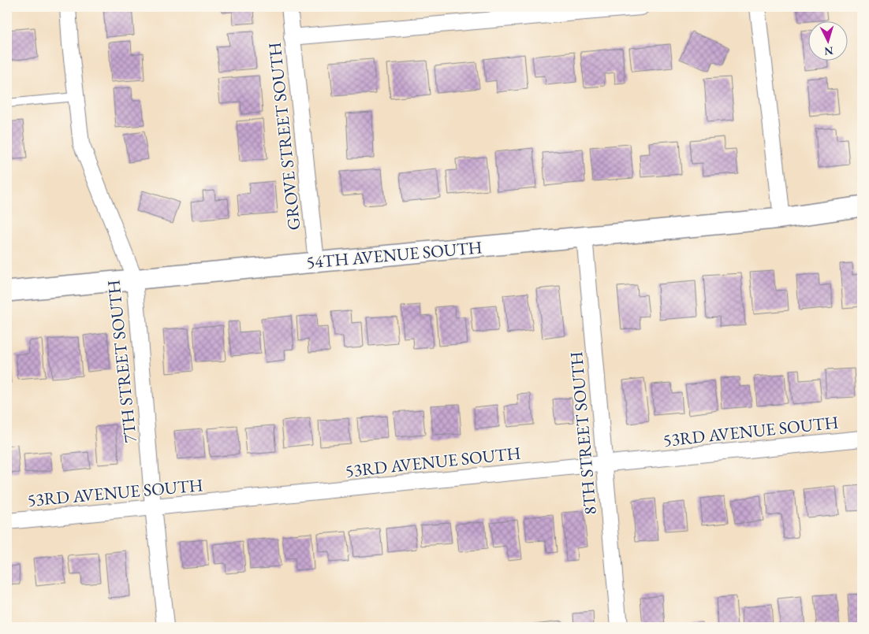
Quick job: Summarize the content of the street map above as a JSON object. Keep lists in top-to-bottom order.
{
  "streets": {
    "street": [
      "GROVE STREET SOUTH",
      "54TH AVENUE SOUTH",
      "7TH STREET SOUTH",
      "53RD AVENUE SOUTH",
      "8TH STREET SOUTH"
    ]
  },
  "crossings": [
    ["GROVE STREET SOUTH", "54TH AVENUE SOUTH"],
    ["54TH AVENUE SOUTH", "7TH STREET SOUTH"],
    ["54TH AVENUE SOUTH", "8TH STREET SOUTH"],
    ["7TH STREET SOUTH", "53RD AVENUE SOUTH"],
    ["53RD AVENUE SOUTH", "8TH STREET SOUTH"]
  ],
  "north": "bottom"
}
